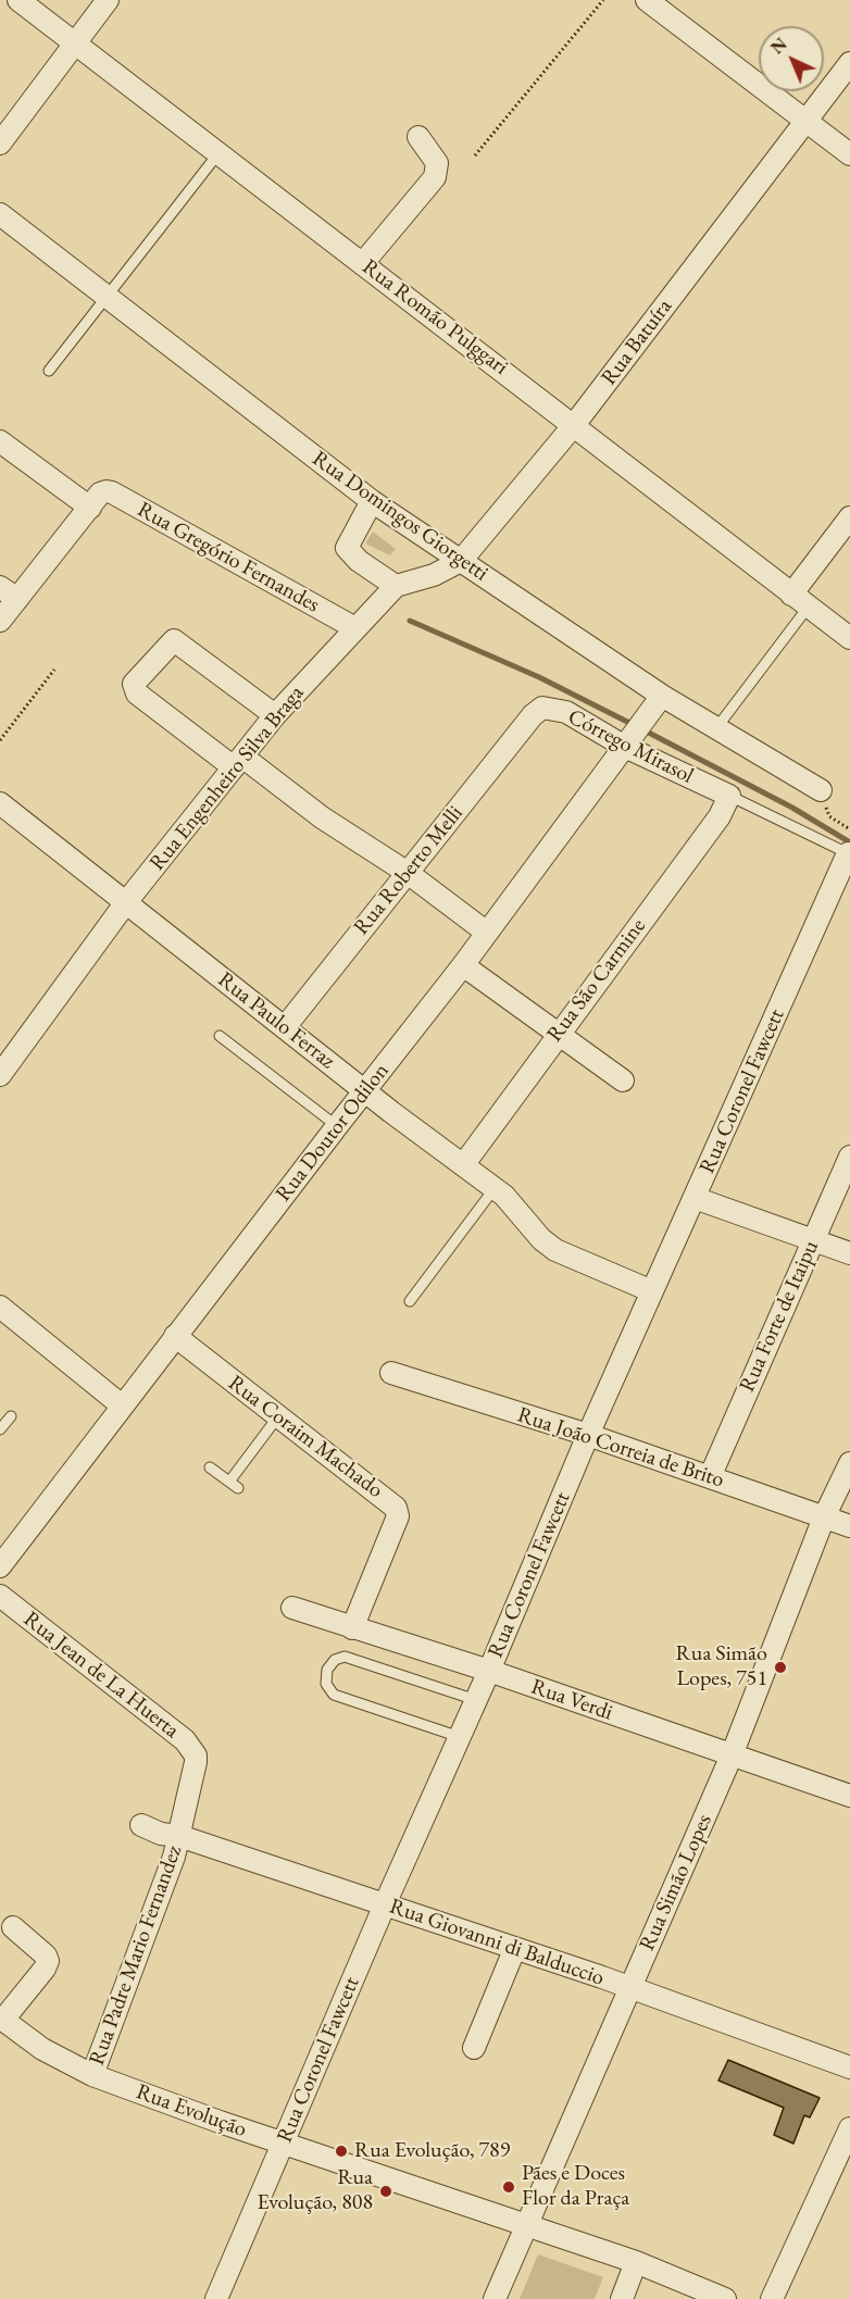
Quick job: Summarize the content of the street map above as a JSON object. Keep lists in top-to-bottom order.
{
  "streets": {
    "street": [
      "Rua Romão Pulggari",
      "Rua Batuíra",
      "Rua Domingos Giorgetti",
      "Rua Gregório Fernandes",
      "Córrego Mirasol",
      "Rua Engenheiro Silva Braga",
      "Rua Roberto Melli",
      "Rua São Carmine",
      "Rua Paulo Ferraz",
      "Rua Coronel Fawcett",
      "Rua Doutor Odilon",
      "Rua Forte de Itaipu",
      "Rua Coraim Machado",
      "Rua João Correia de Brito",
      "Rua Jean de La Huerta",
      "Rua Verdi",
      "Rua Simão Lopes",
      "Rua Giovanni di Balduccio",
      "Rua Padre Mario Fernandez",
      "Rua Evolução"
    ]
  },
  "crossings": [
    ["Rua Romão Pulggari", "Rua Batuíra"],
    ["Rua Batuíra", "Rua Domingos Giorgetti"],
    ["Rua Batuíra", "Rua Engenheiro Silva Braga"],
    ["Rua Domingos Giorgetti", "Rua Doutor Odilon"],
    ["Rua Gregório Fernandes", "Rua Engenheiro Silva Braga"],
    ["Córrego Mirasol", "Rua Roberto Melli"],
    ["Córrego Mirasol", "Rua São Carmine"],
    ["Córrego Mirasol", "Rua Doutor Odilon"],
    ["Rua Engenheiro Silva Braga", "Rua Paulo Ferraz"],
    ["Rua Roberto Melli", "Rua Paulo Ferraz"],
    ["Rua São Carmine", "Rua Paulo Ferraz"],
    ["Rua Paulo Ferraz", "Rua Coronel Fawcett"],
    ["Rua Paulo Ferraz", "Rua Doutor Odilon"],
    ["Rua Coronel Fawcett", "Rua João Correia de Brito"],
    ["Rua Coronel Fawcett", "Rua Verdi"],
    ["Rua Coronel Fawcett", "Rua Giovanni di Balduccio"],
    ["Rua Coronel Fawcett", "Rua Evolução"],
    ["Rua Doutor Odilon", "Rua Coraim Machado"],
    ["Rua Forte de Itaipu", "Rua João Correia de Brito"],
    ["Rua Coraim Machado", "Rua Verdi"],
    ["Rua João Correia de Brito", "Rua Simão Lopes"],
    ["Rua Jean de La Huerta", "Rua Giovanni di Balduccio"],
    ["Rua Jean de La Huerta", "Rua Padre Mario Fernandez"],
    ["Rua Verdi", "Rua Simão Lopes"],
    ["Rua Simão Lopes", "Rua Giovanni di Balduccio"],
    ["Rua Simão Lopes", "Rua Evolução"],
    ["Rua Giovanni di Balduccio", "Rua Padre Mario Fernandez"],
    ["Rua Padre Mario Fernandez", "Rua Evolução"]
  ],
  "places": [
    "Rua Simão Lopes, 751",
    "Rua Evolução, 789",
    "Pães e Doces Flor da Praça",
    "Rua Evolução, 808"
  ],
  "north": "top left"
}
